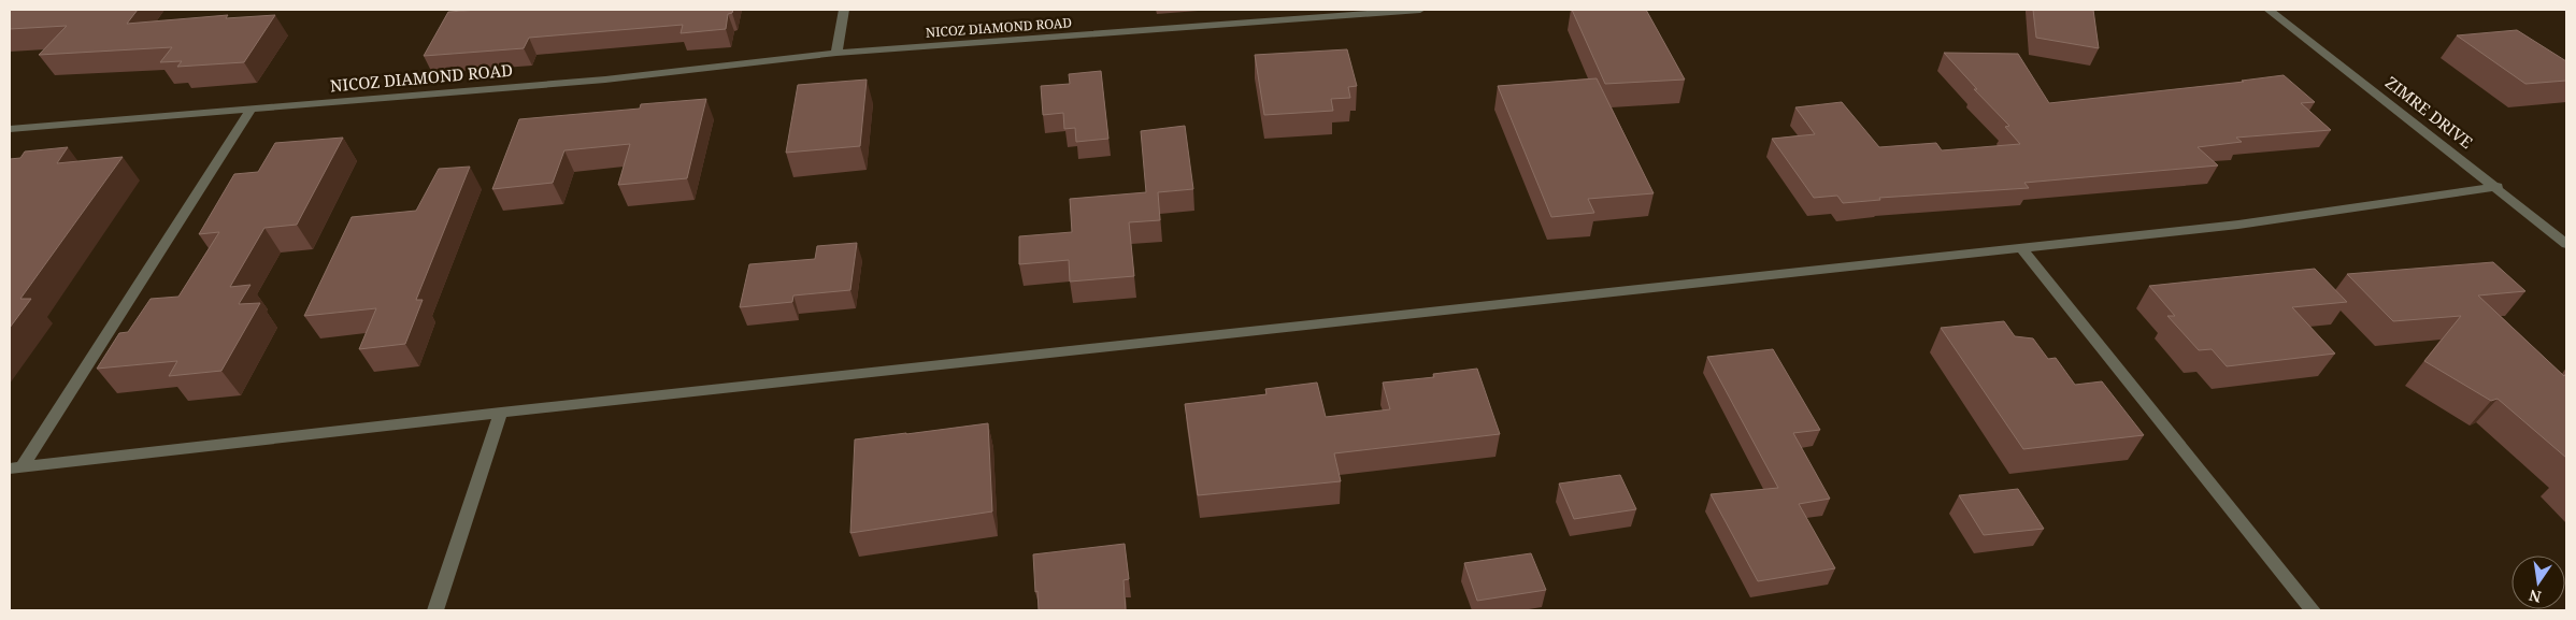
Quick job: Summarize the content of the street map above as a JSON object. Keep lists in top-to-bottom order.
{
  "streets": {
    "street": ["NICOZ DIAMOND ROAD", "ZIMRE DRIVE"]
  },
  "north": "bottom"
}
